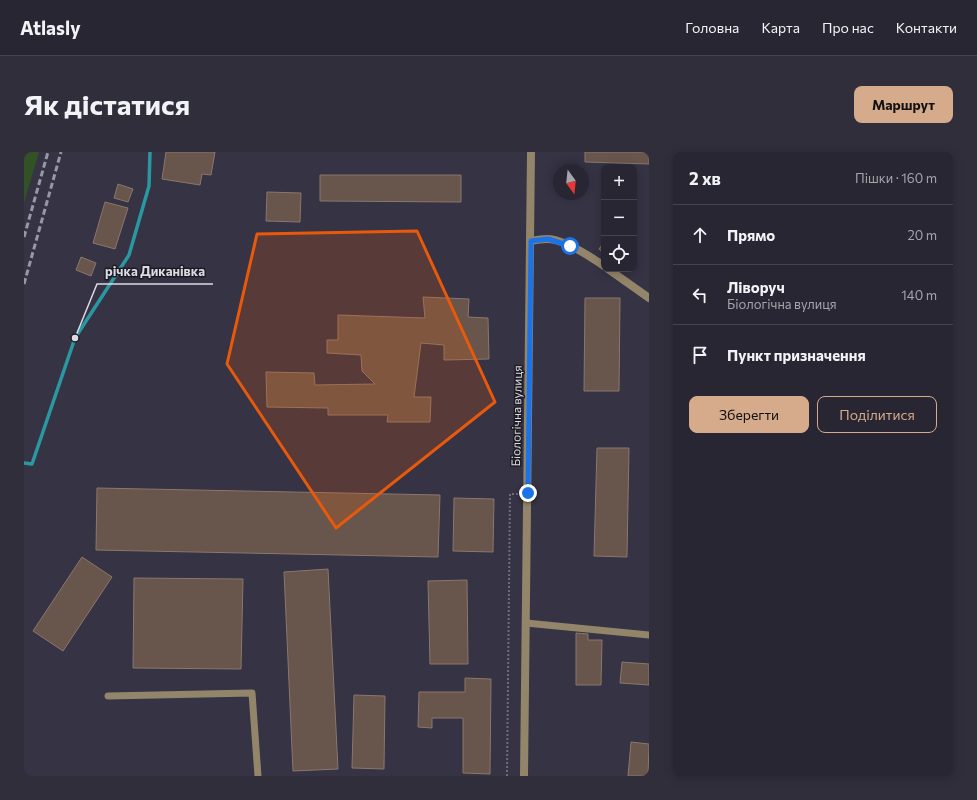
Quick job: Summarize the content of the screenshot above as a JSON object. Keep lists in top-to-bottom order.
{
  "streets": {
    "street": ["Біологічна вулиця"]
  },
  "places": ["річка Диканівка"],
  "north": "bottom",
  "page": {
    "header": "Atlasly",
    "nav": [
      "Головна",
      "Карта",
      "Про нас",
      "Контакти"
    ],
    "buttons": [
      "Маршрут",
      ["Зберегти", "Поділитися"]
    ],
    "title": "Як дістатися",
    "heading": ["2 хв", "Пішки · 160 m"],
    "map_buttons": ["+", "−"],
    "list": [
      ["Прямо", "20 m"],
      ["Ліворуч", "Біологічна вулиця", "140 m"],
      "Пункт призначення"
    ]
  }
}
